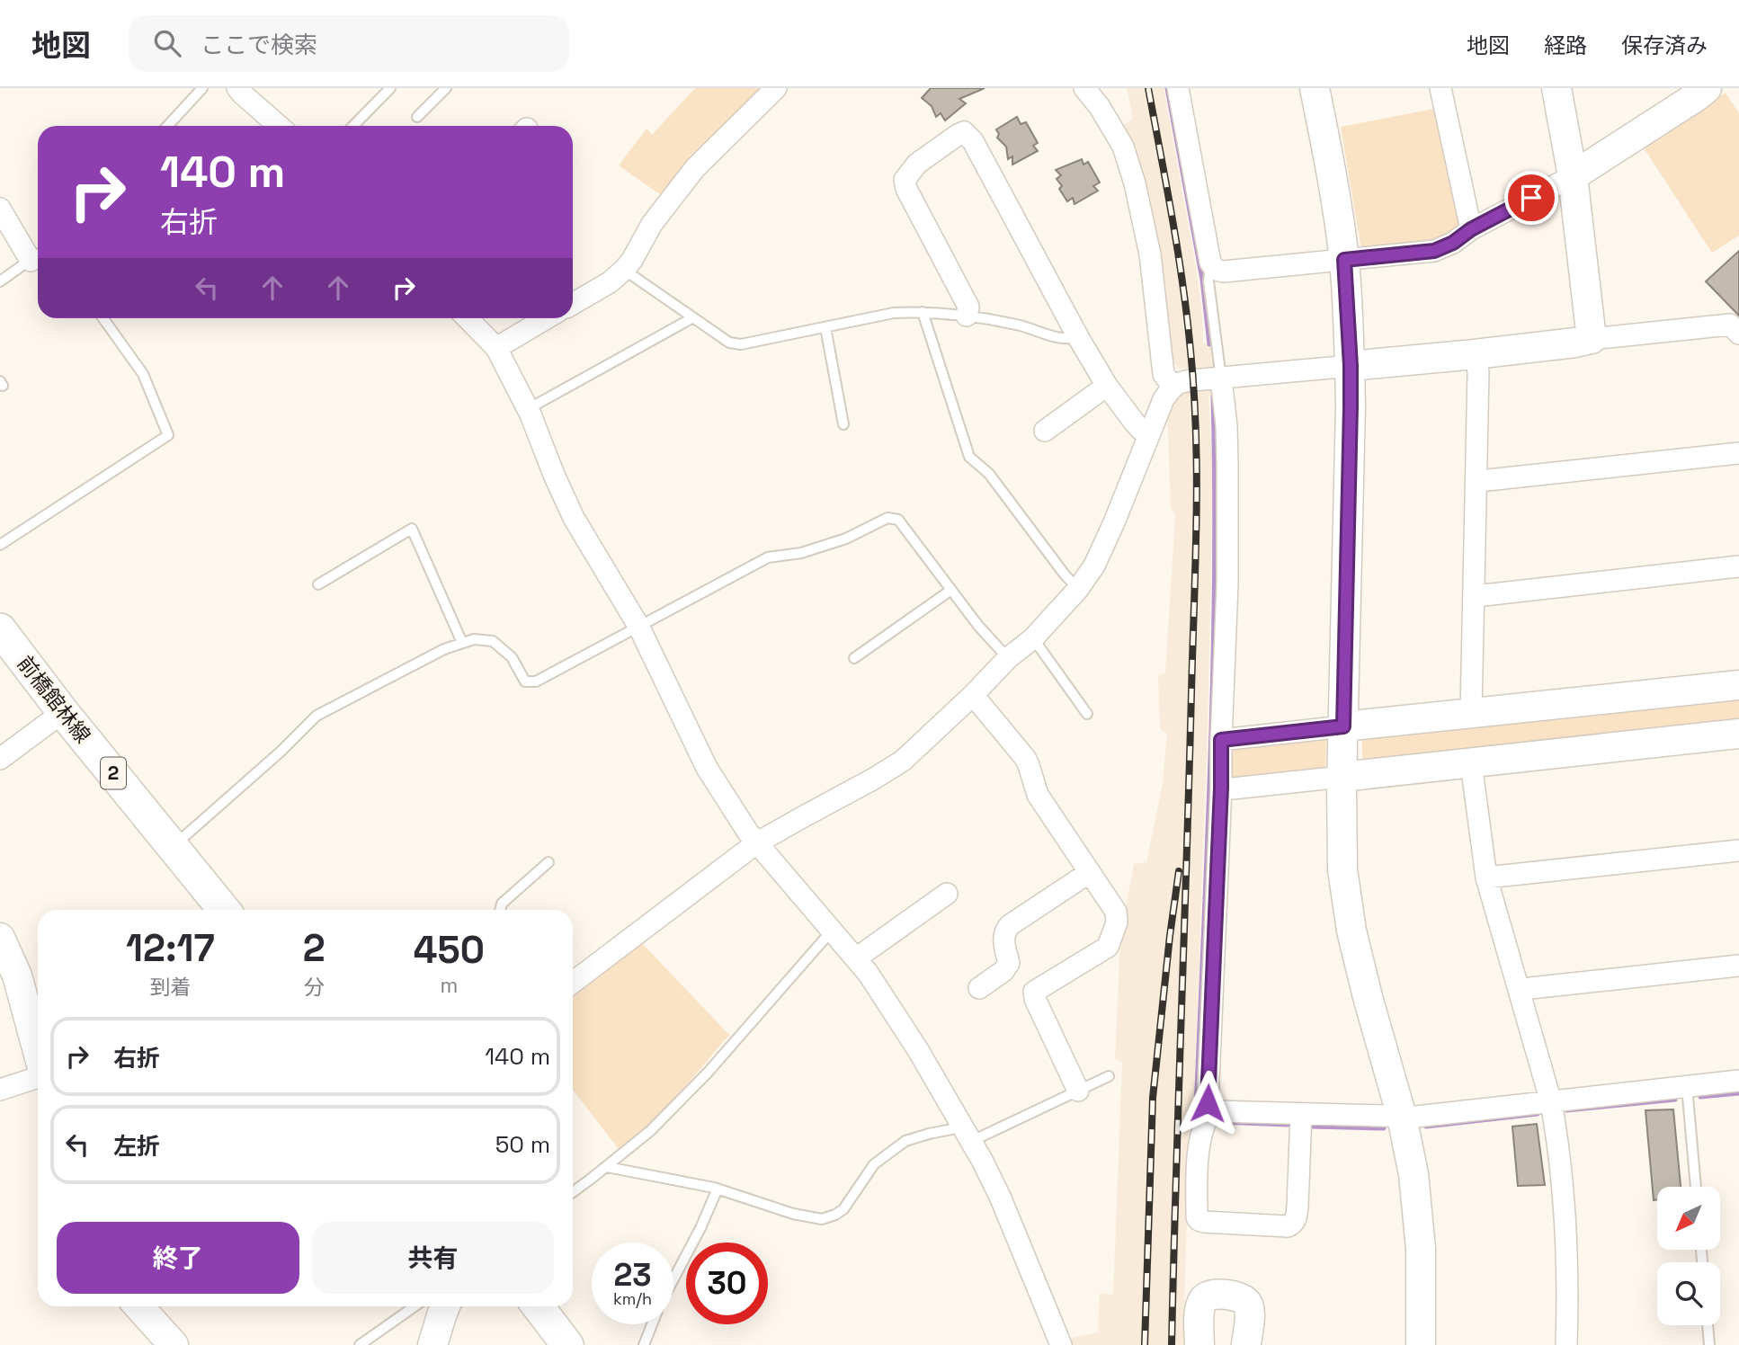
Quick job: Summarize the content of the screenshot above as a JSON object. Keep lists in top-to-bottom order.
{
  "streets": {
    "main road": ["前橋館林線", "2"]
  },
  "north": "bottom left",
  "page": {
    "header": "地図",
    "search": "ここで検索",
    "nav": ["地図", "経路", "保存済み"],
    "turn": ["140 m", "右折"],
    "eta": [
      "12:17",
      "到着",
      "2",
      "分",
      "450",
      "m"
    ],
    "list": [
      {
        "name": "右折",
        "value": "140 m"
      },
      {
        "name": "左折",
        "value": "50 m"
      }
    ],
    "buttons": ["終了", "共有"],
    "speed": "23 km/h",
    "limit": "30"
  }
}
